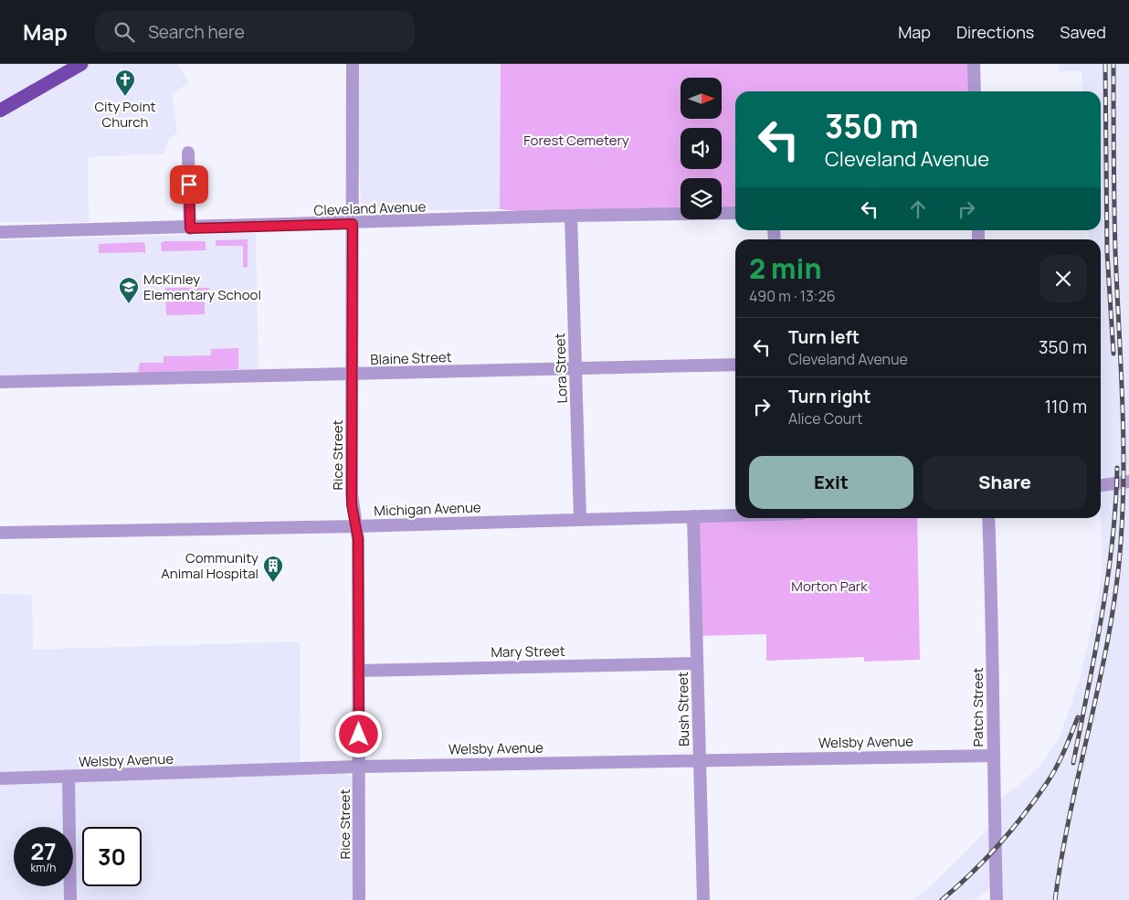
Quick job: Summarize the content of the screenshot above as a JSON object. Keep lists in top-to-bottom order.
{
  "streets": {
    "street": [
      "Cleveland Avenue",
      "Blaine Street",
      "Lora Street",
      "Rice Street",
      "Michigan Avenue",
      "Mary Street",
      "Patch Street",
      "Bush Street",
      "Welsby Avenue"
    ]
  },
  "crossings": [
    ["Cleveland Avenue", "Lora Street"],
    ["Cleveland Avenue", "Rice Street"],
    ["Blaine Street", "Lora Street"],
    ["Blaine Street", "Rice Street"],
    ["Lora Street", "Michigan Avenue"],
    ["Rice Street", "Michigan Avenue"],
    ["Rice Street", "Mary Street"],
    ["Rice Street", "Welsby Avenue"],
    ["Michigan Avenue", "Bush Street"],
    ["Mary Street", "Bush Street"],
    ["Patch Street", "Welsby Avenue"],
    ["Bush Street", "Welsby Avenue"]
  ],
  "parks": ["Forest Cemetery", "Morton Park"],
  "places": {
    "church": ["City Point Church"],
    "school or university": ["McKinley Elementary School"],
    "building": ["Community Animal Hospital"]
  },
  "north": "right",
  "page": {
    "header": "Map",
    "search": "Search here",
    "nav": ["Map", "Directions", "Saved"],
    "turn": ["350 m", "Cleveland Avenue"],
    "heading": ["2 min", "490 m · 13:26"],
    "list": [
      {
        "name": "Turn left",
        "note": "Cleveland Avenue",
        "value": "350 m"
      },
      {
        "name": "Turn right",
        "note": "Alice Court",
        "value": "110 m"
      }
    ],
    "buttons": ["Exit", "Share"],
    "speed": "27 km/h",
    "limit": "30"
  }
}
